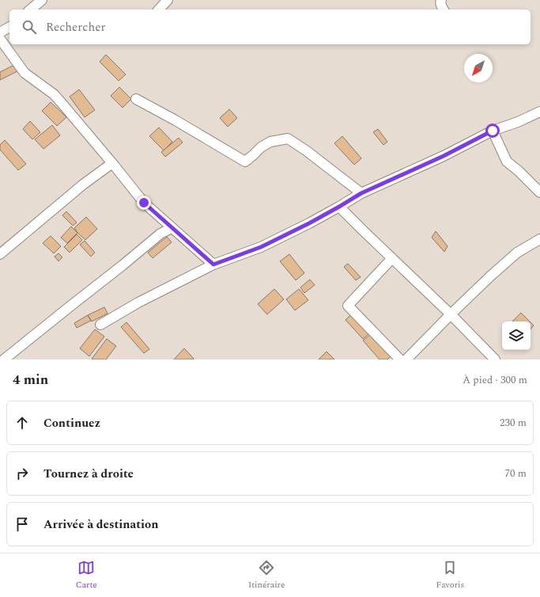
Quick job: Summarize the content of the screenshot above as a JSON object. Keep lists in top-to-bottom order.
{
  "north": "bottom left",
  "page": {
    "search": "Rechercher",
    "heading": ["4 min", "À pied · 300 m"],
    "list": [
      ["Continuez", "230 m"],
      ["Tournez à droite", "70 m"],
      "Arrivée à destination"
    ],
    "nav": ["Carte", "Itinéraire", "Favoris"]
  }
}
